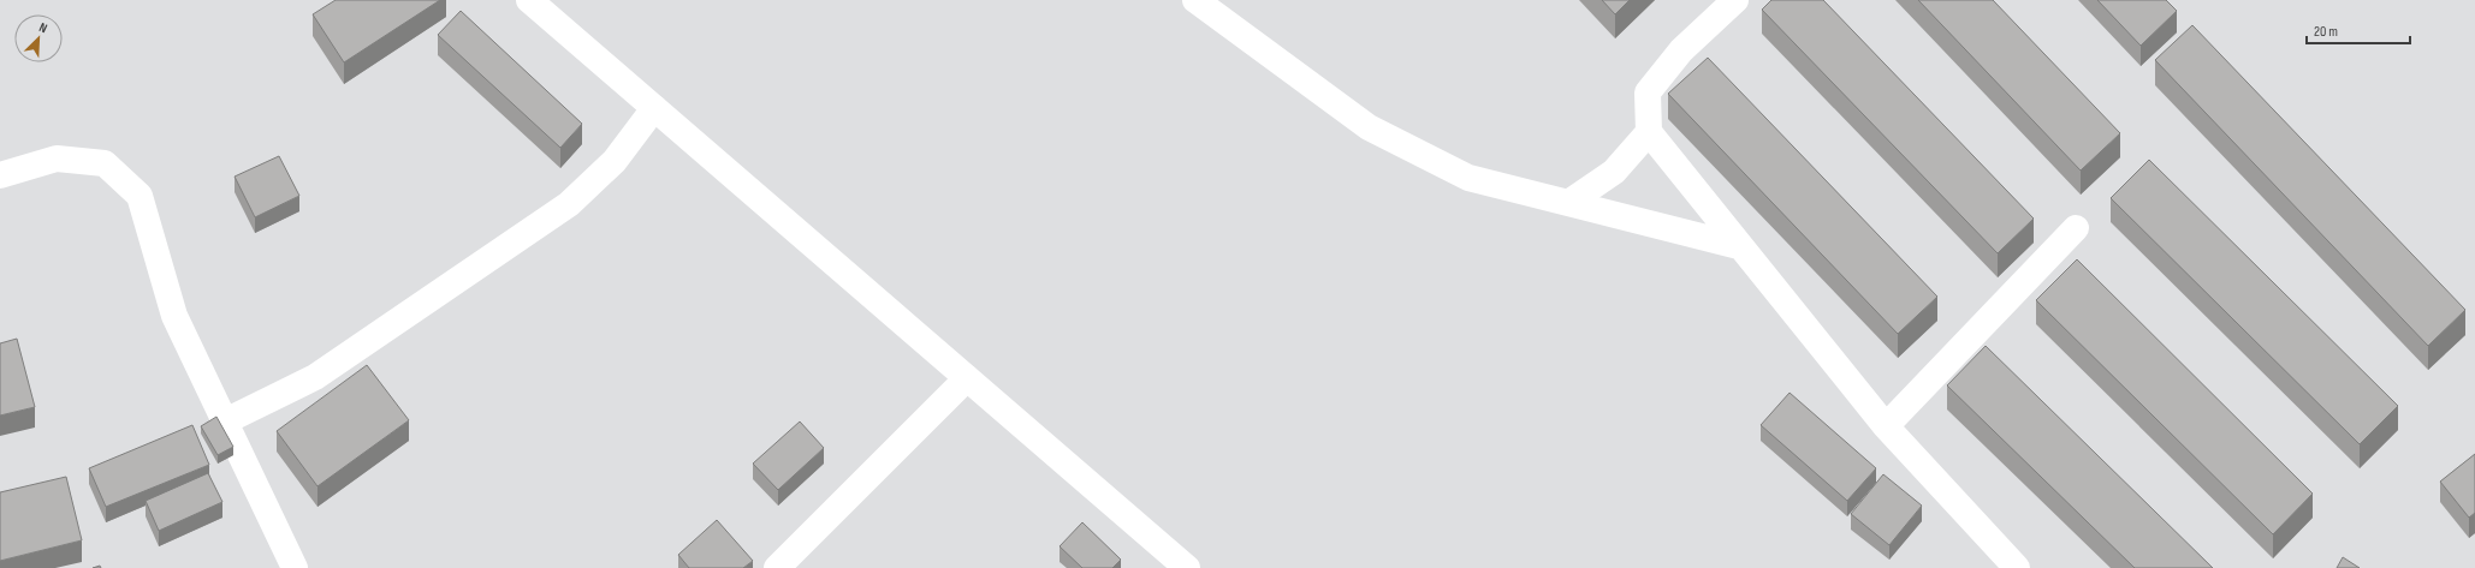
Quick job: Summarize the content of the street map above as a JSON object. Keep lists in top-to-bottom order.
{
  "scale_bar": "20 m",
  "north": "top right"
}
